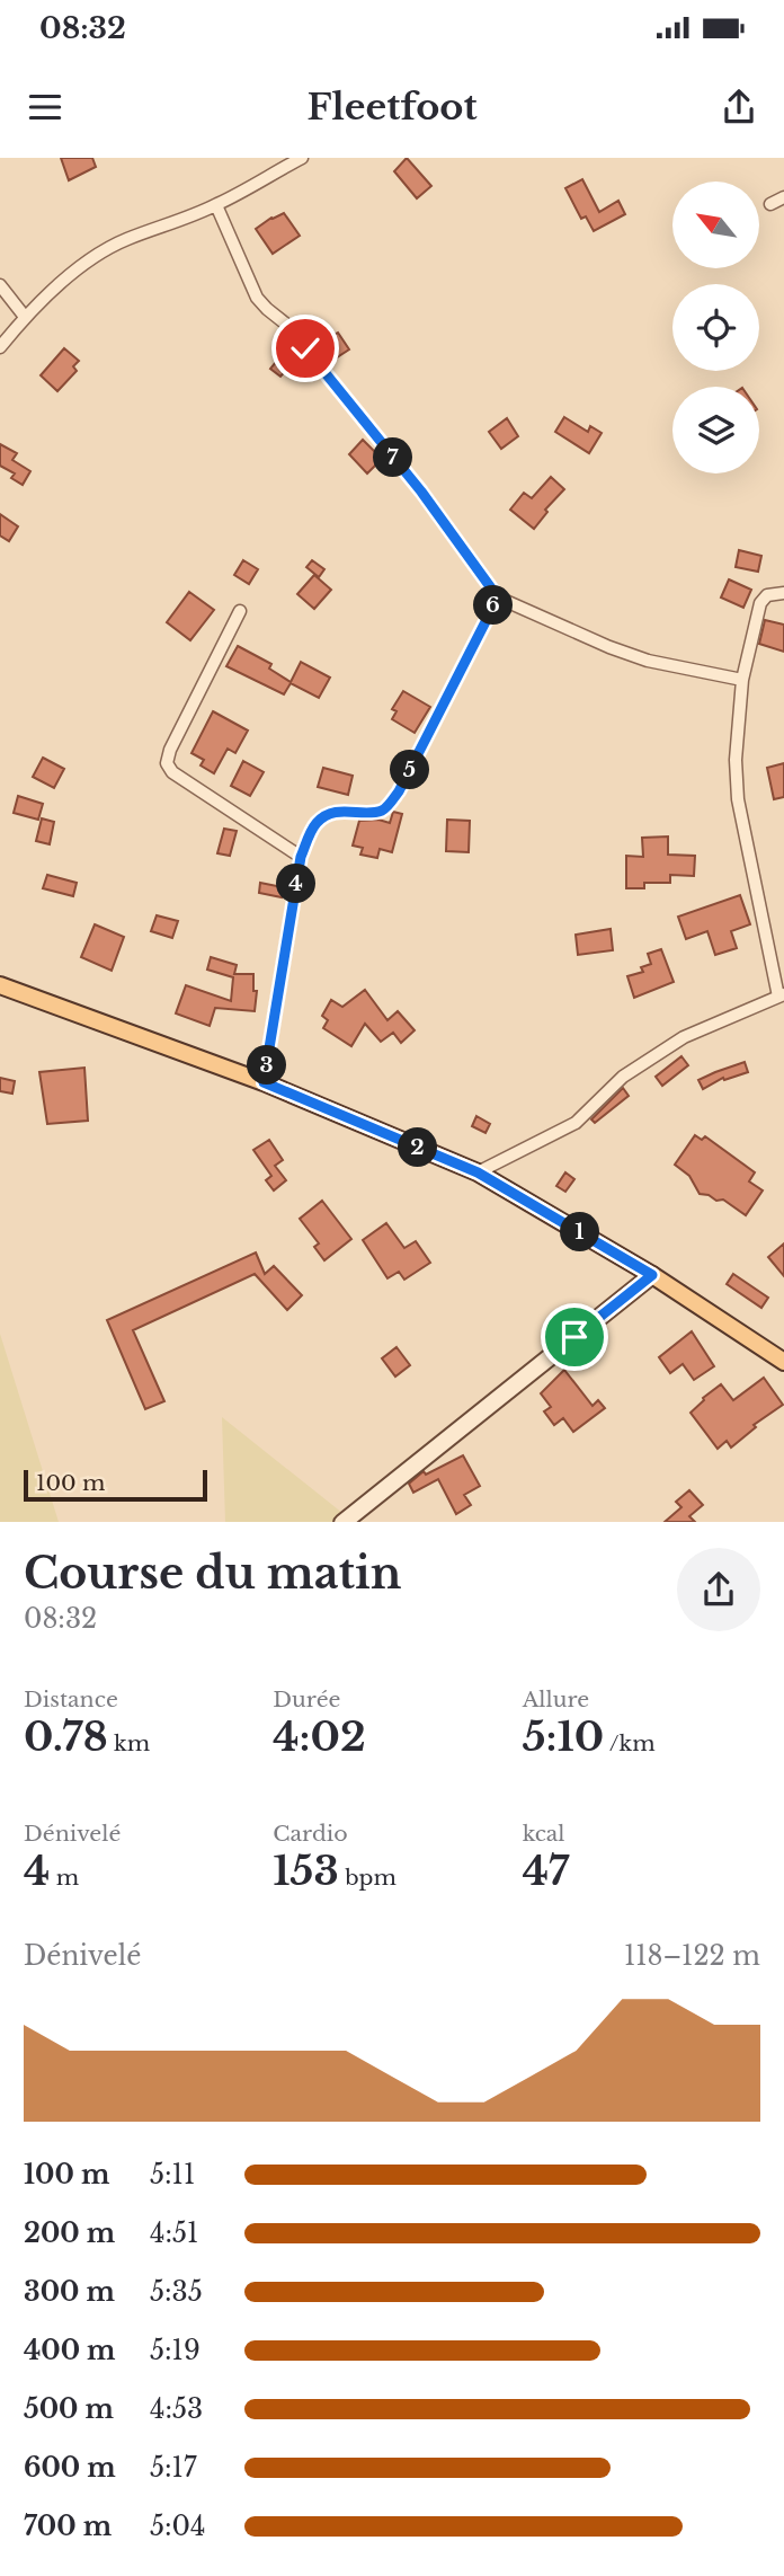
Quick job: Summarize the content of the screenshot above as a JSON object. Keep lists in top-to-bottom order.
{
  "scale_bar": "100 m",
  "north": "top left",
  "page": {
    "status": "08:32",
    "header": "Fleetfoot",
    "pins": [
      "7",
      "6",
      "5",
      "4",
      "3",
      "2",
      "1"
    ],
    "scale": "100 m",
    "heading": ["Course du matin", "08:32"],
    "stats": [
      ["Distance", "0.78 km"],
      ["Durée", "4:02"],
      ["Allure", "5:10 /km"],
      ["Dénivelé", "4 m"],
      ["Cardio", "153 bpm"],
      ["kcal", "47"]
    ],
    "chart": ["Dénivelé", "118–122 m"],
    "list": [
      {
        "name": "100 m",
        "note": "5:11"
      },
      {
        "name": "200 m",
        "note": "4:51"
      },
      {
        "name": "300 m",
        "note": "5:35"
      },
      {
        "name": "400 m",
        "note": "5:19"
      },
      {
        "name": "500 m",
        "note": "4:53"
      },
      {
        "name": "600 m",
        "note": "5:17"
      },
      {
        "name": "700 m",
        "note": "5:04"
      }
    ]
  }
}
